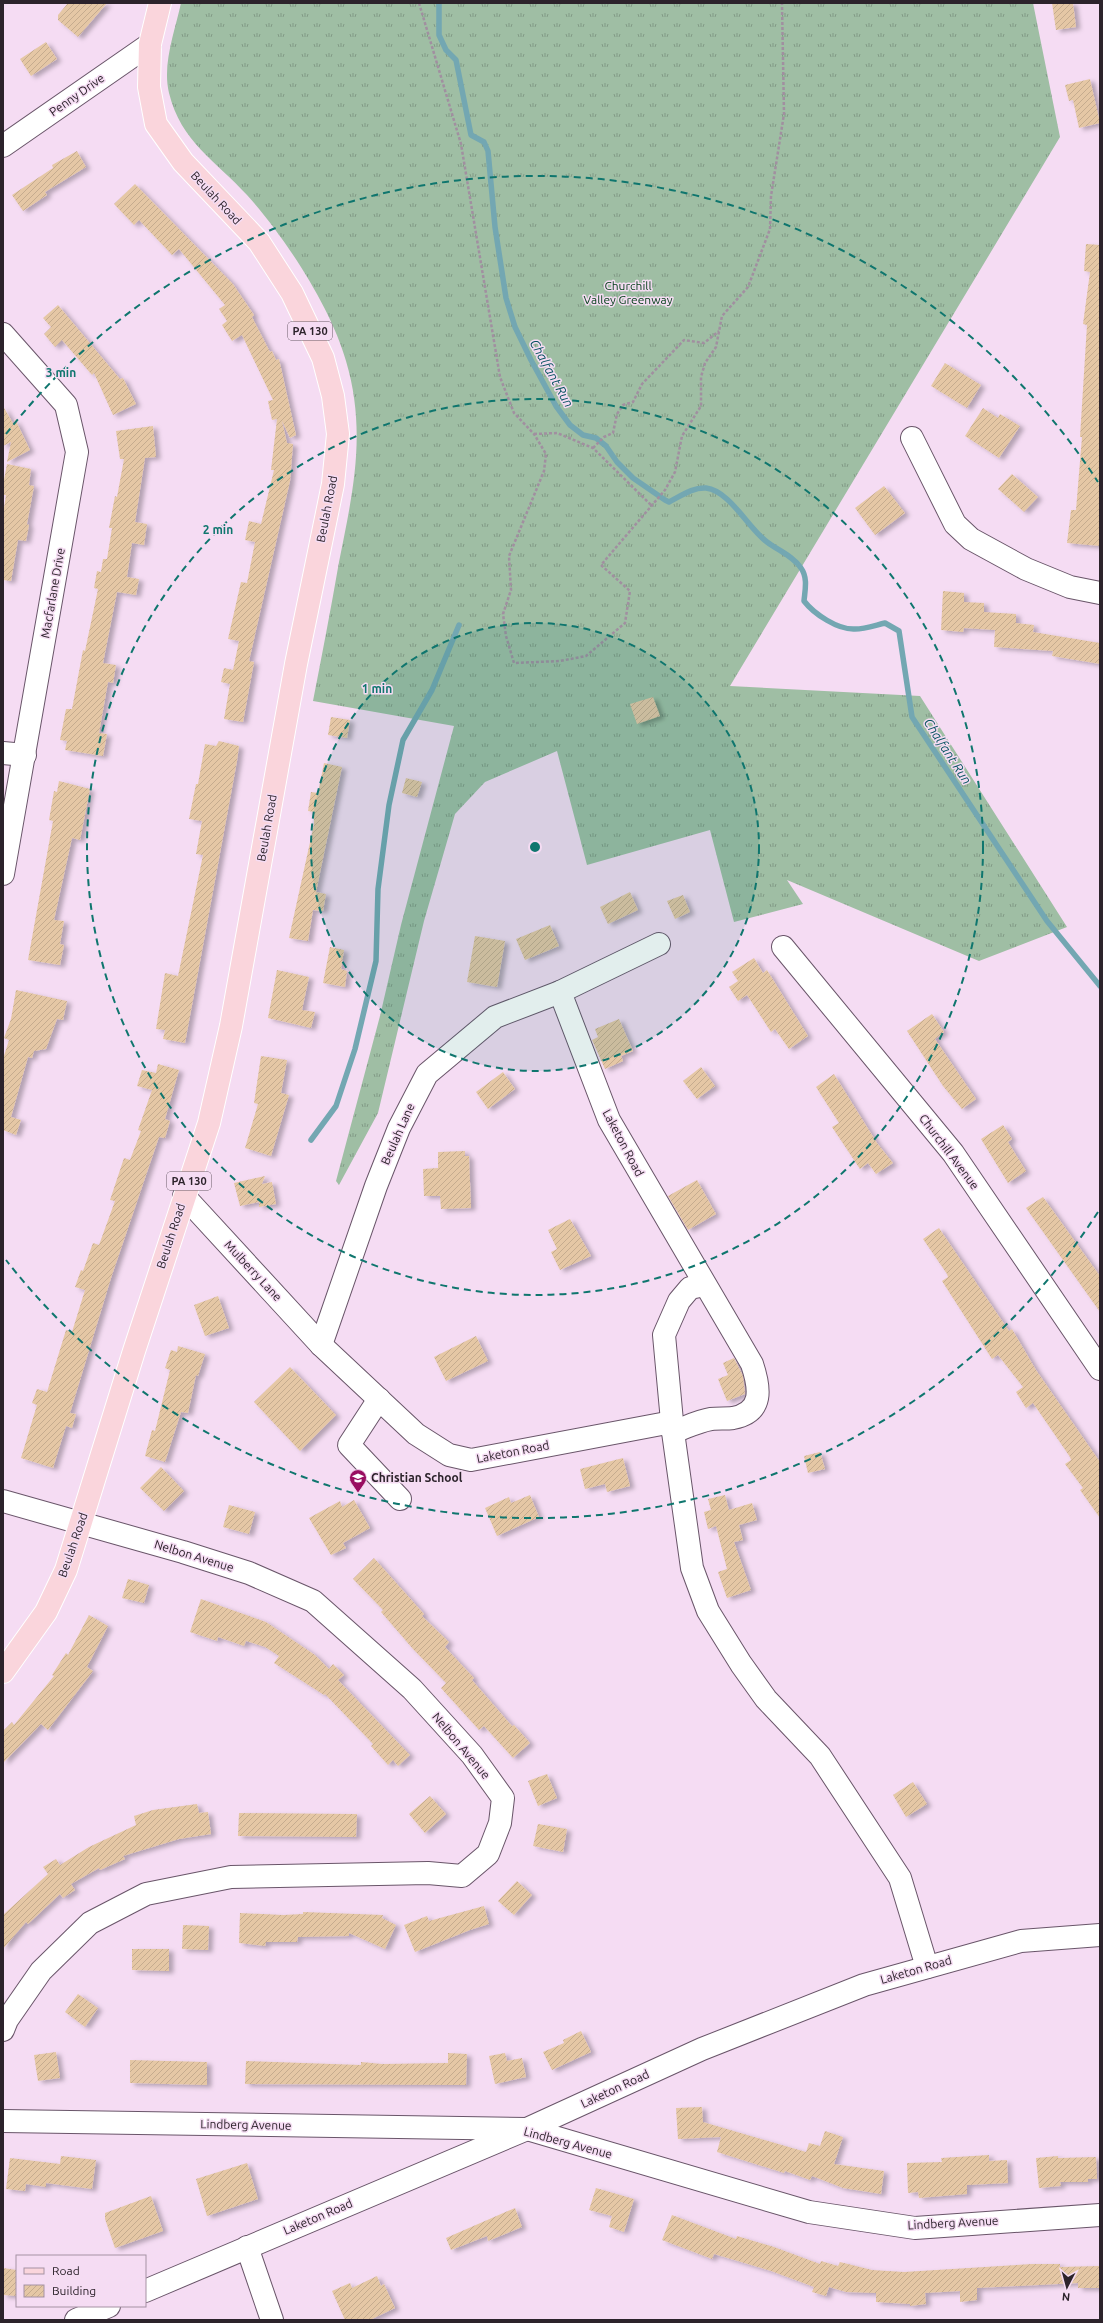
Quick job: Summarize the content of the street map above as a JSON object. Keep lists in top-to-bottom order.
{
  "streets": {
    "main road": ["Beulah Road", "PA 130"],
    "street": [
      "Penny Drive",
      "Macfarlane Drive",
      "Beulah Lane",
      "Laketon Road",
      "Churchill Avenue",
      "Mulberry Lane",
      "Nelbon Avenue",
      "Lindberg Avenue"
    ]
  },
  "crossings": [
    ["Penny Drive", "Beulah Road"],
    ["Beulah Road", "Mulberry Lane"],
    ["Beulah Road", "Nelbon Avenue"],
    ["Beulah Lane", "Laketon Road"],
    ["Beulah Lane", "Mulberry Lane"],
    ["Laketon Road", "Mulberry Lane"],
    ["Laketon Road", "Lindberg Avenue"]
  ],
  "water": ["Chalfant Run"],
  "parks": ["Churchill Valley Greenway"],
  "places": {
    "school or university": ["Christian School"]
  },
  "legend": ["Road", "Building"],
  "north": "bottom",
  "rings": ["3 min", "2 min", "1 min"]
}
